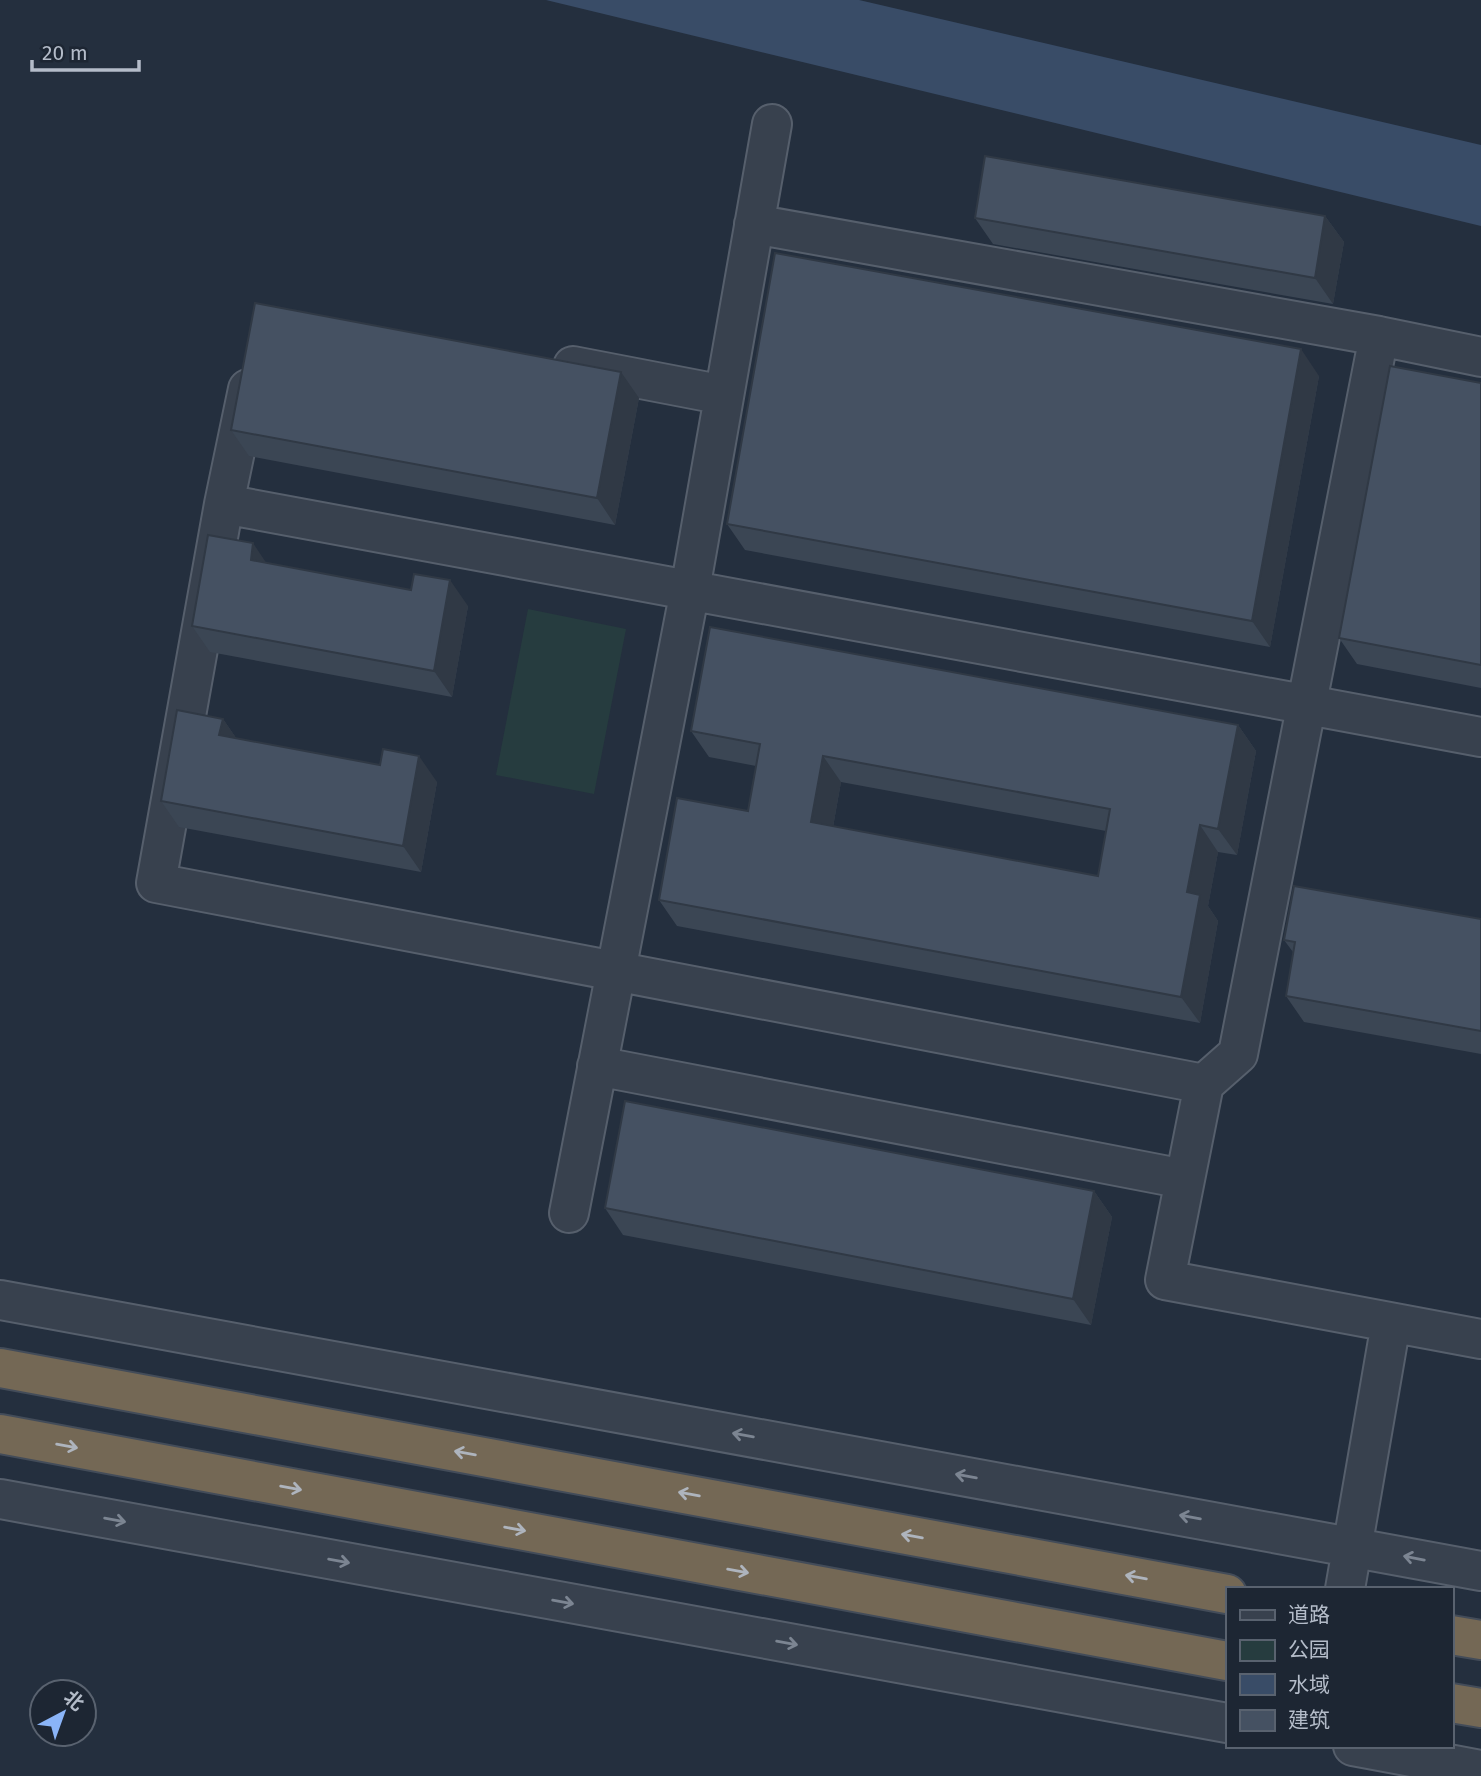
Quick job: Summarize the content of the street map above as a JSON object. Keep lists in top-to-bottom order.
{
  "legend": [
    "道路",
    "公园",
    "水域",
    "建筑"
  ],
  "scale_bar": "20 m",
  "north": "top right"
}
